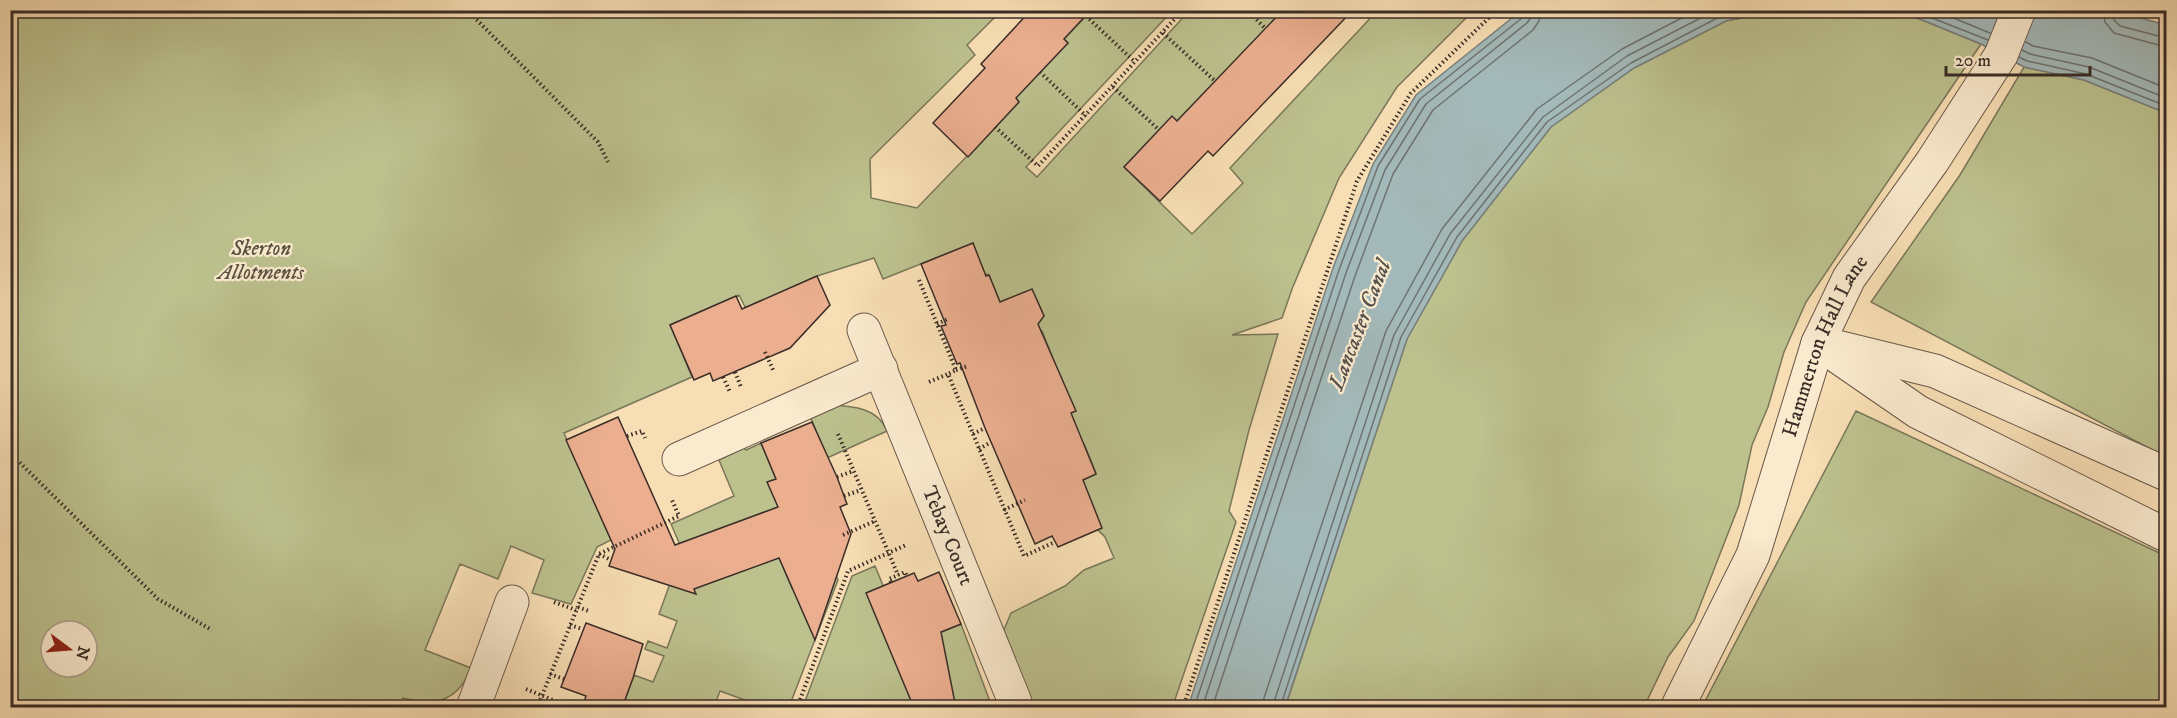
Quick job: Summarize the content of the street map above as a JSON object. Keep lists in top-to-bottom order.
{
  "streets": {
    "street": ["Hammerton Hall Lane", "Tebay Court"]
  },
  "water": ["Lancaster Canal"],
  "parks": ["Skerton Allotments"],
  "scale_bar": "20 m",
  "north": "right"
}
